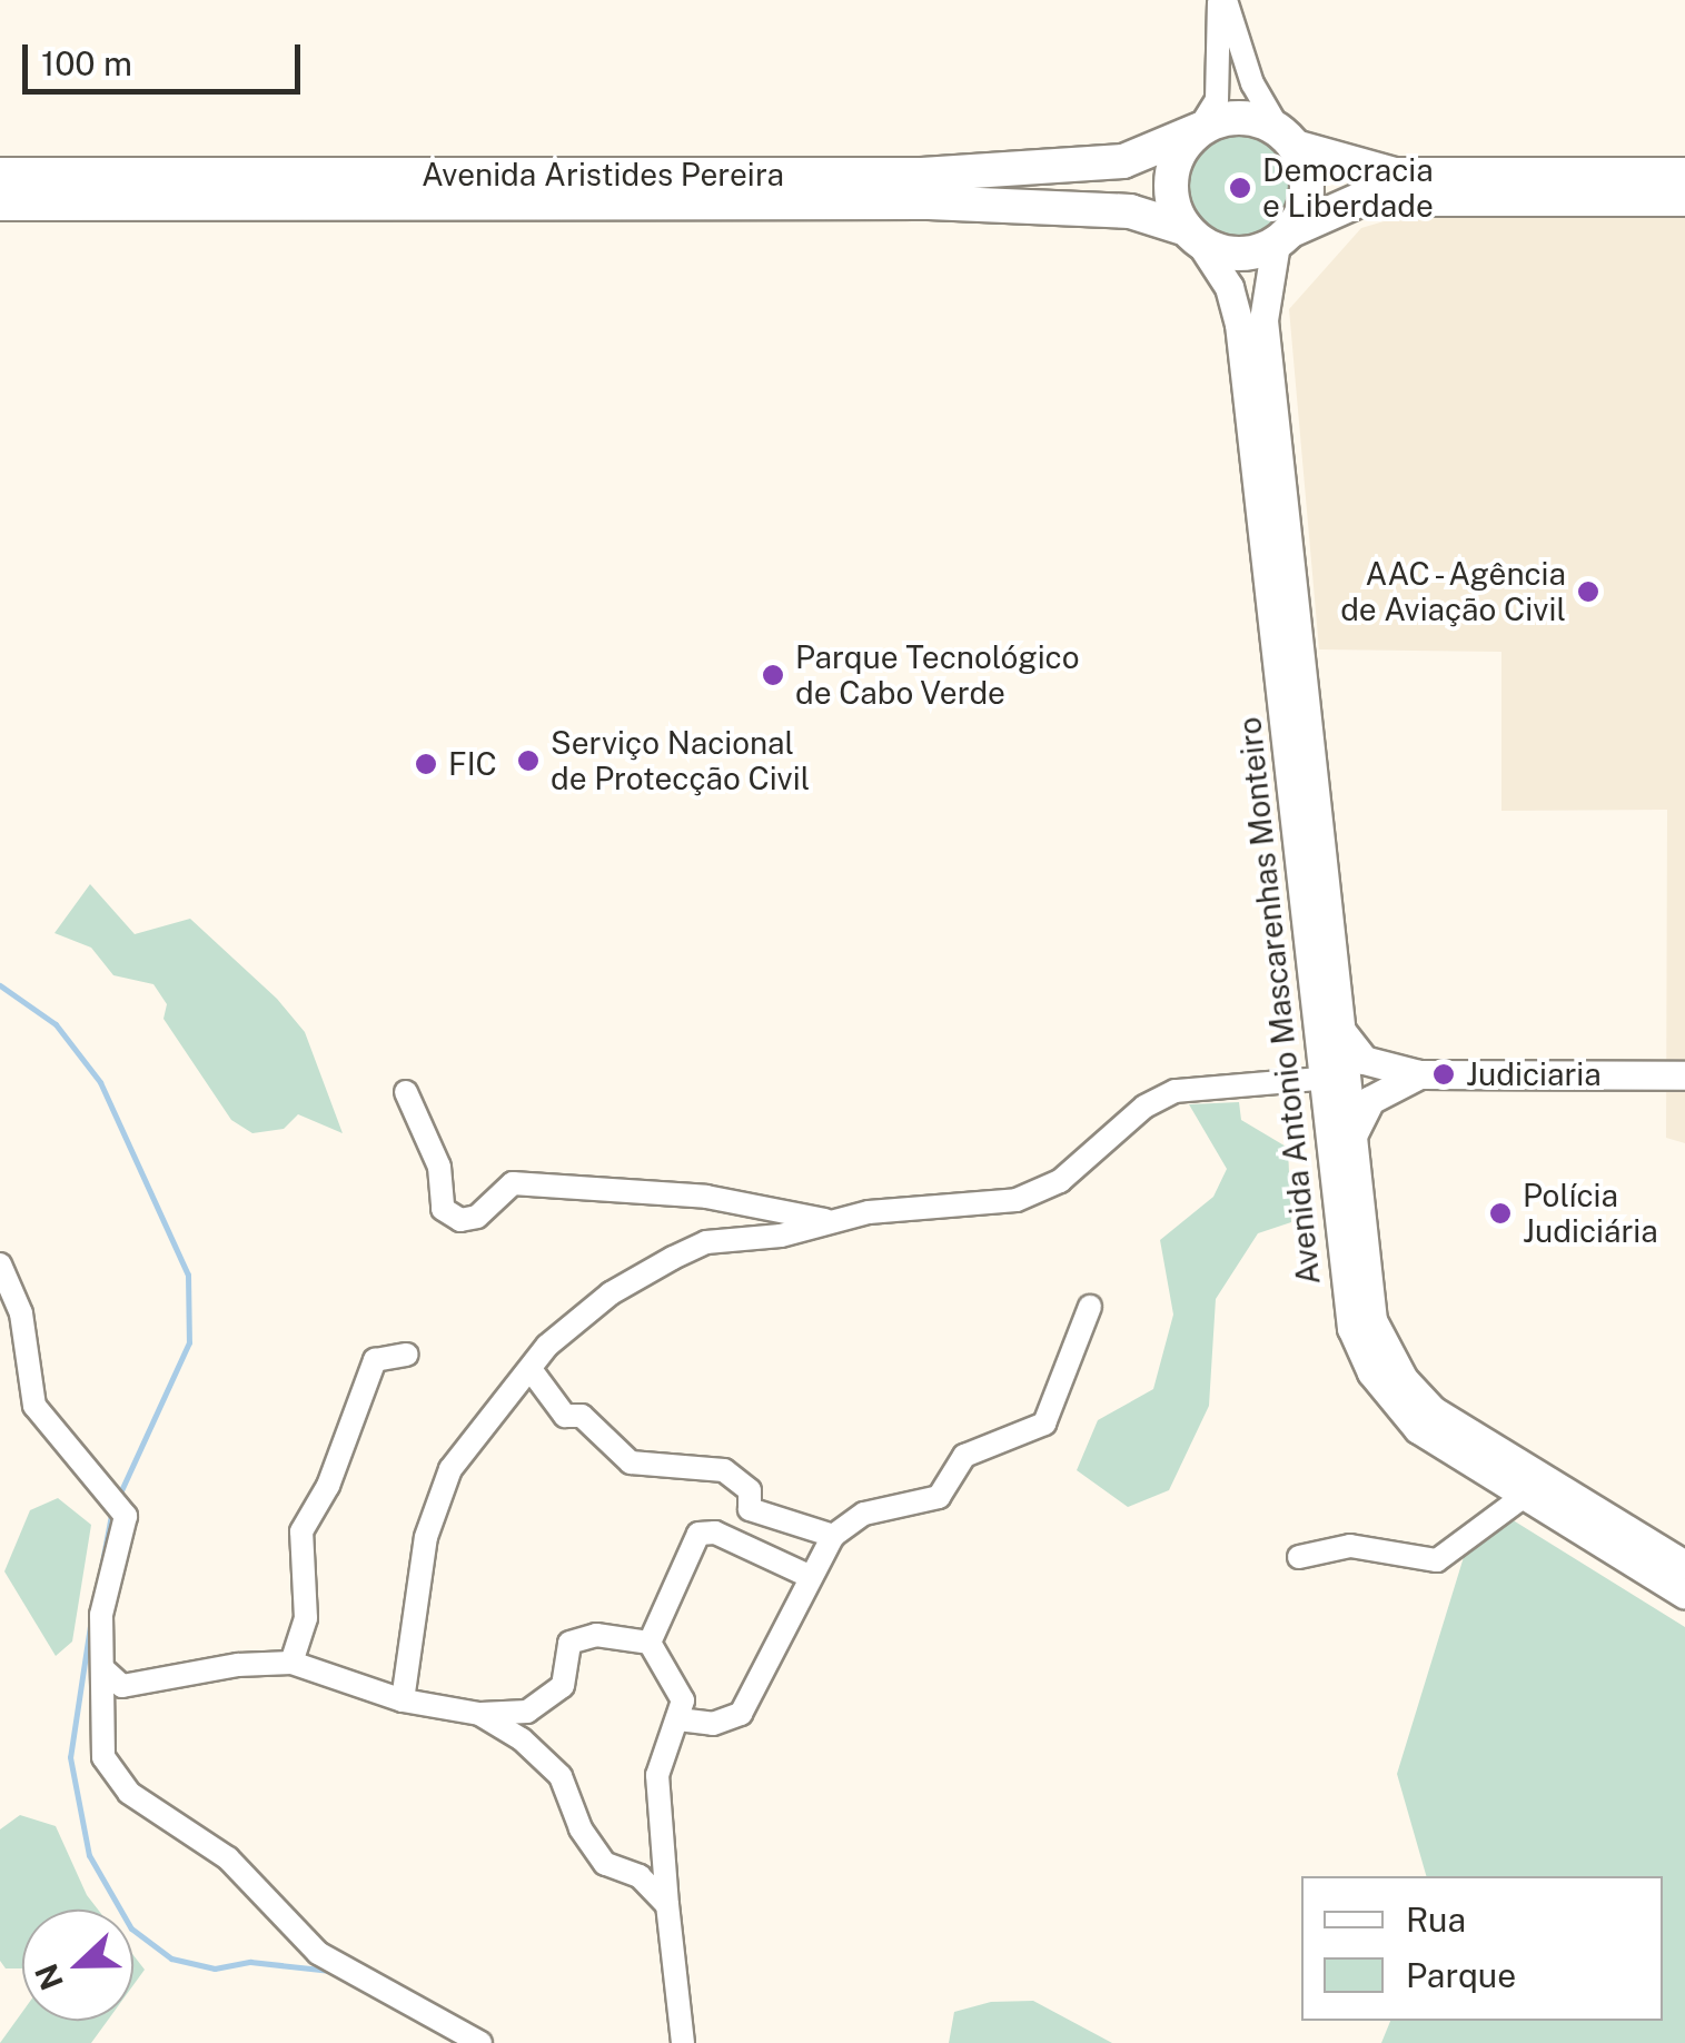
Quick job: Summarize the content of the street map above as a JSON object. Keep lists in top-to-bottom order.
{
  "streets": {
    "highway": ["Avenida Aristides Pereira"],
    "main road": ["Avenida Antonio Mascarenhas Monteiro"]
  },
  "crossings": [
    ["Avenida Aristides Pereira", "Avenida Antonio Mascarenhas Monteiro"]
  ],
  "places": [
    "Democracia e Liberdade",
    "AAC - Agência de Aviação Civil",
    "Parque Tecnológico de Cabo Verde",
    "Serviço Nacional de Protecção Civil",
    "FIC",
    "Judiciaria",
    "Polícia Judiciária"
  ],
  "legend": ["Rua", "Parque"],
  "scale_bar": "100 m",
  "north": "left"
}
